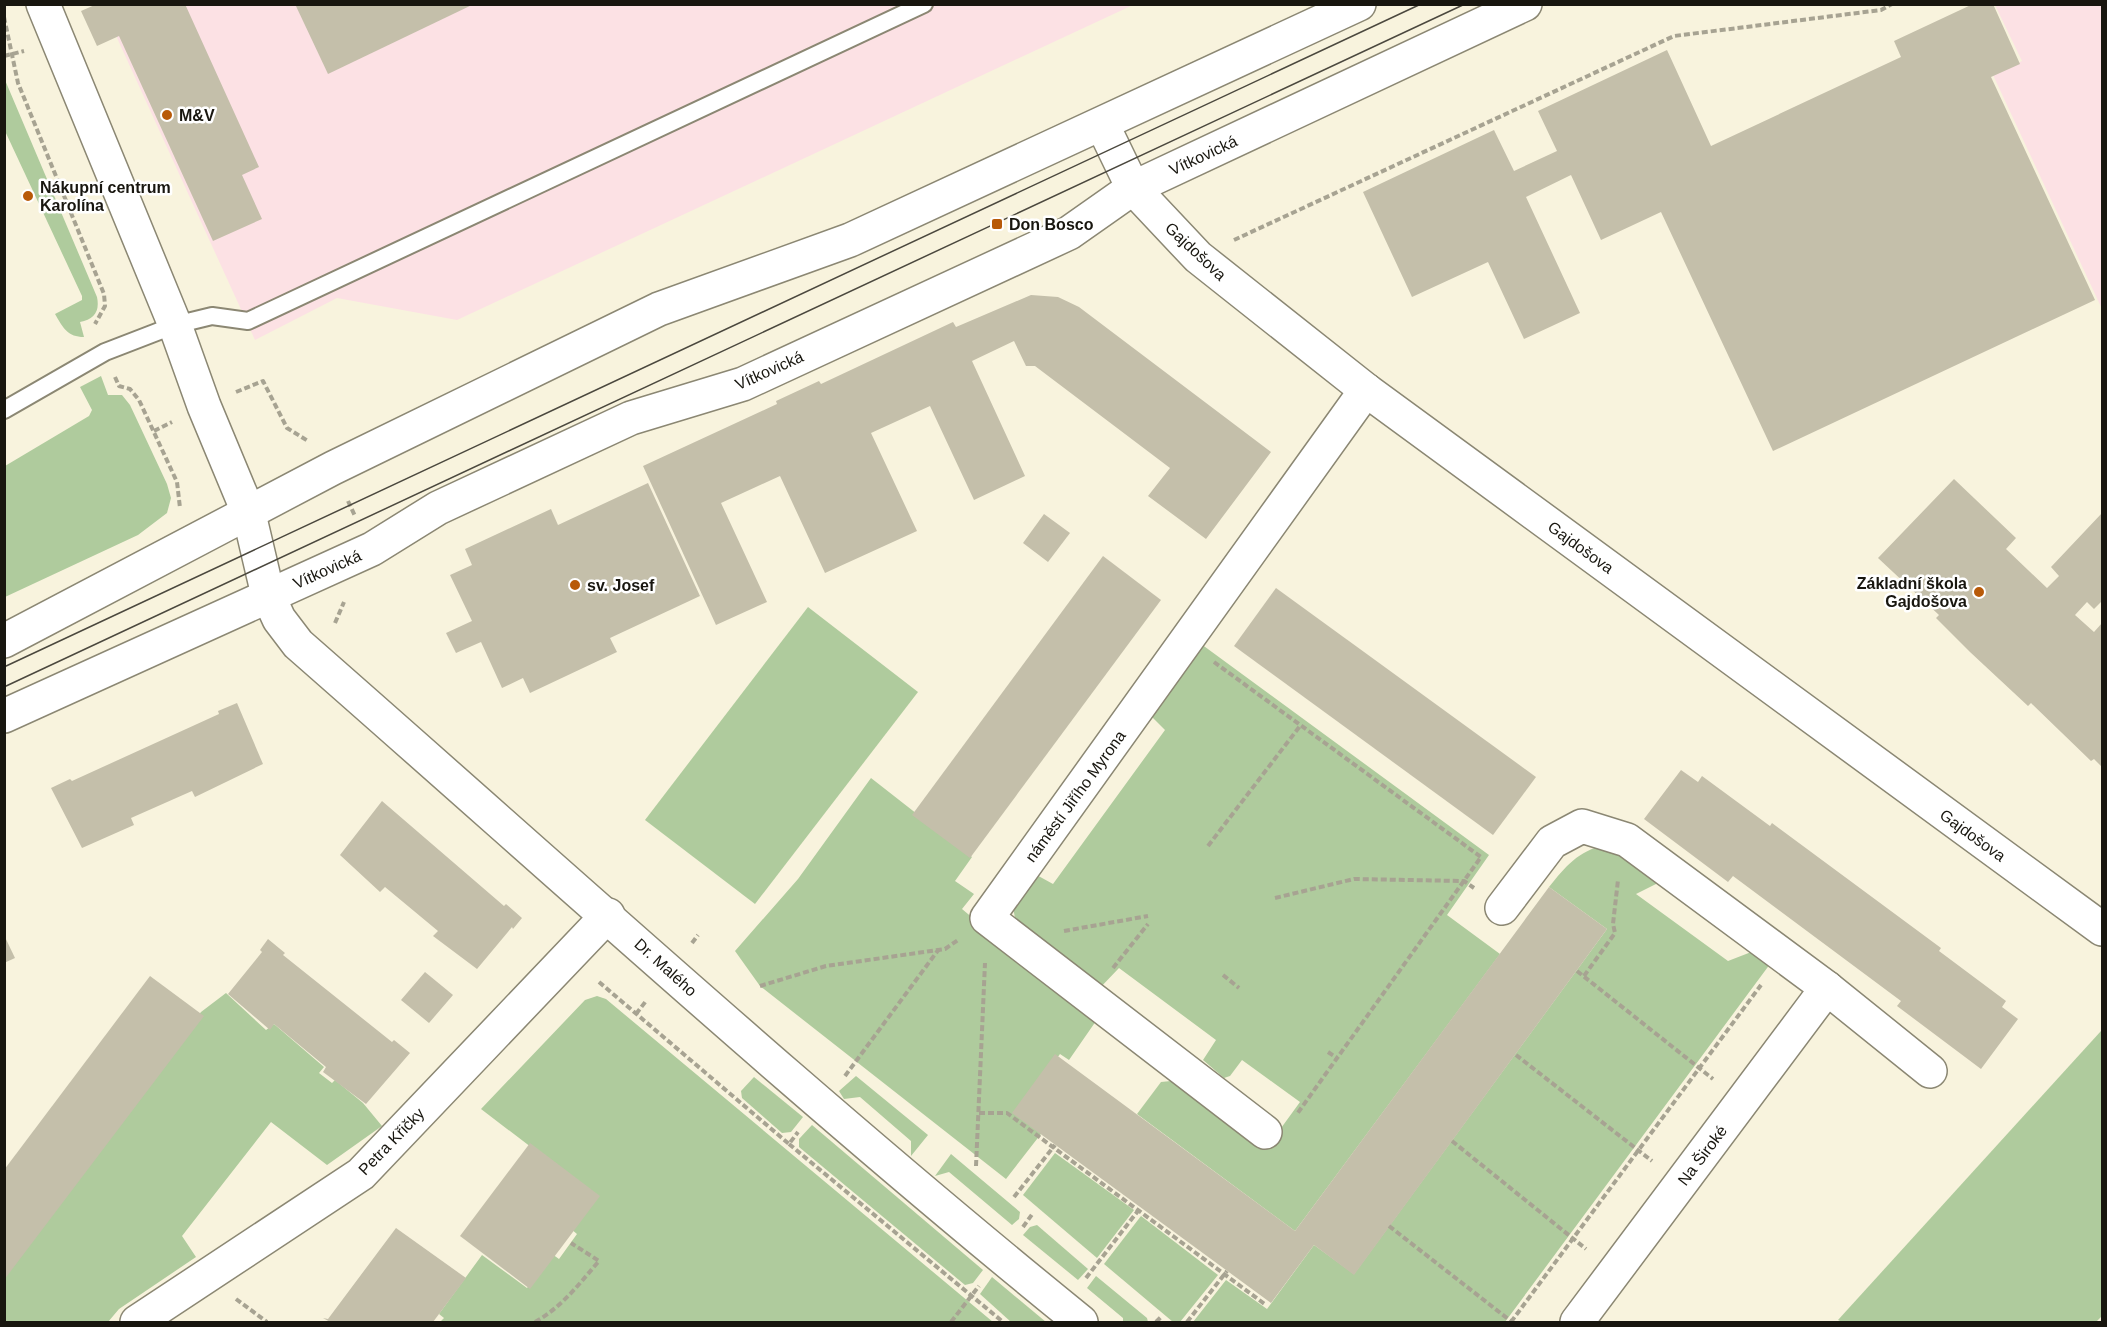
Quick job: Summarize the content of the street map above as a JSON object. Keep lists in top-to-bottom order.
{
  "streets": {
    "street": [
      "Vítkovická",
      "Gajdošova",
      "náměstí Jiřího Myrona",
      "Dr. Malého",
      "Petra Křičky",
      "Na Široké"
    ]
  },
  "crossings": [
    ["Vítkovická", "Gajdošova"],
    ["Vítkovická", "Dr. Malého"],
    ["Gajdošova", "náměstí Jiřího Myrona"],
    ["Dr. Malého", "Petra Křičky"]
  ],
  "places": {
    "other": [
      "M&V",
      "Nákupní centrum Karolína",
      "sv. Josef",
      "Základní škola Gajdošova"
    ],
    "transit": ["Don Bosco"]
  }
}
